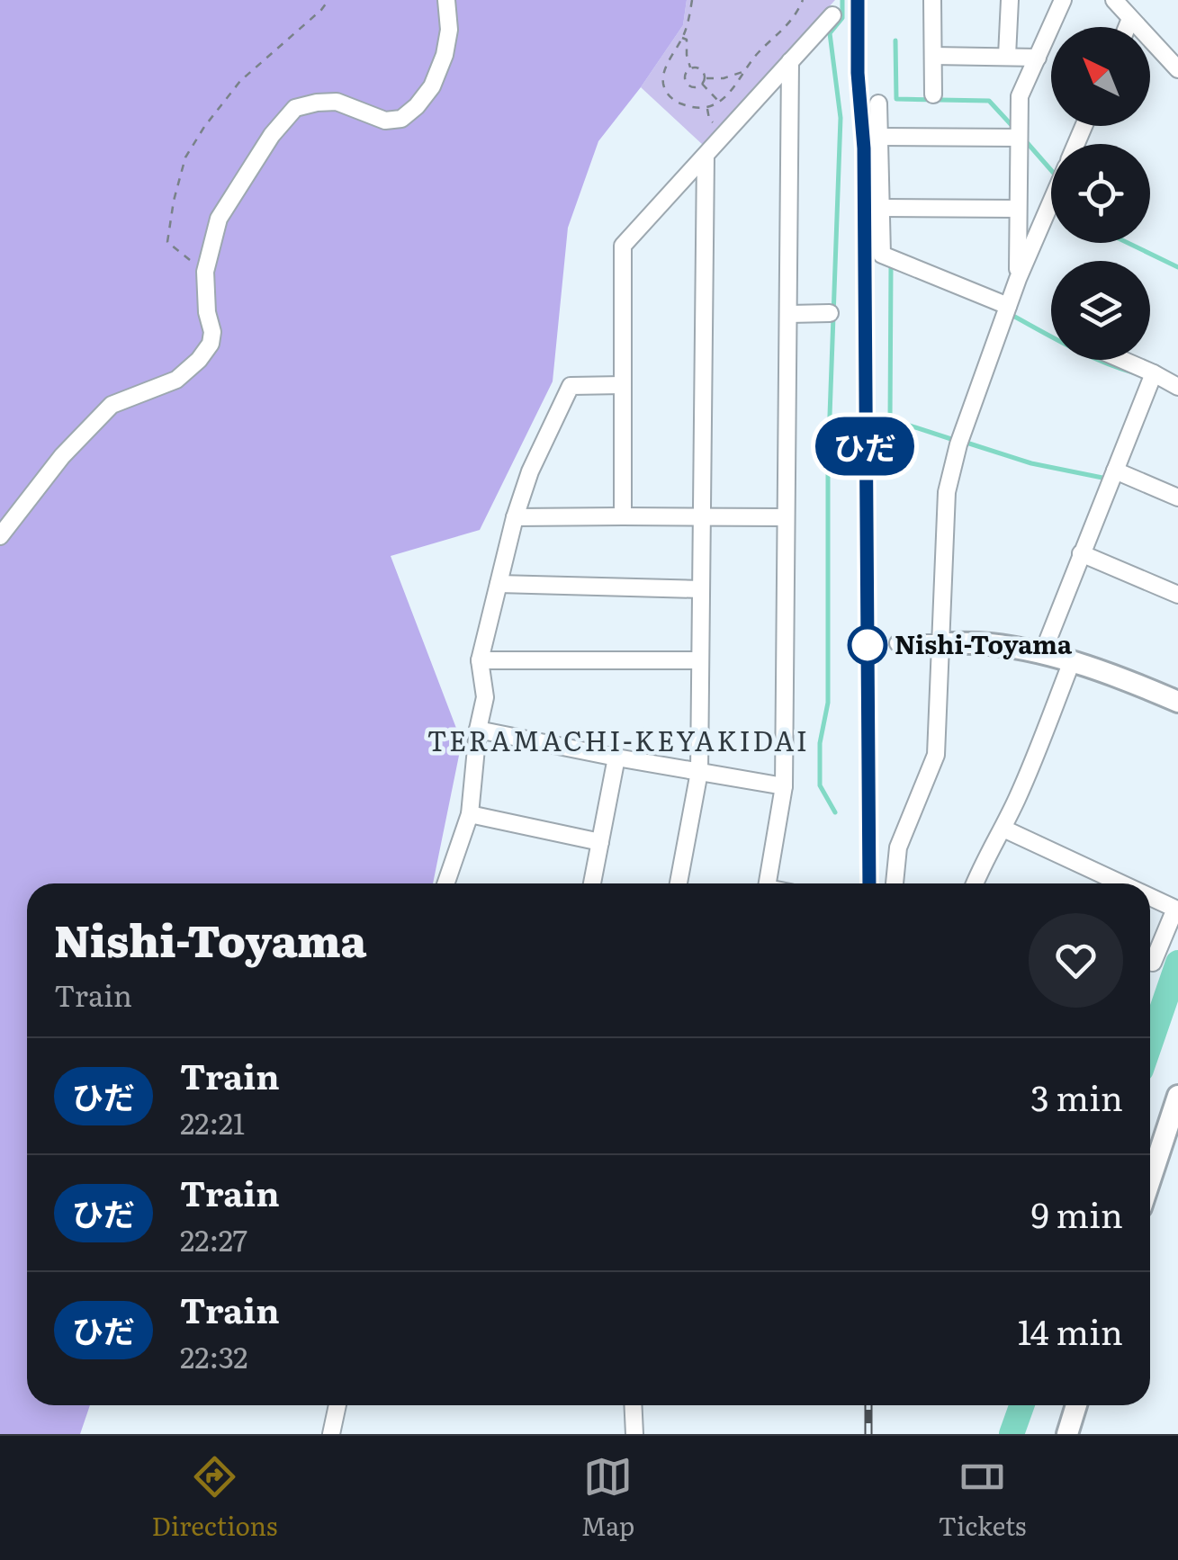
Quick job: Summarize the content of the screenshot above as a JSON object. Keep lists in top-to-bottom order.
{
  "districts": ["TERAMACHI-KEYAKIDAI"],
  "places": ["Nishi-Toyama"],
  "north": "top left",
  "page": {
    "on_map": "ひだ",
    "heading": ["Nishi-Toyama", "Train"],
    "list": [
      {
        "mark": "ひだ",
        "name": "Train",
        "note": "22:21",
        "value": "3 min"
      },
      {
        "mark": "ひだ",
        "name": "Train",
        "note": "22:27",
        "value": "9 min"
      },
      {
        "mark": "ひだ",
        "name": "Train",
        "note": "22:32",
        "value": "14 min"
      }
    ],
    "tabs": ["Directions", "Map", "Tickets"]
  }
}
